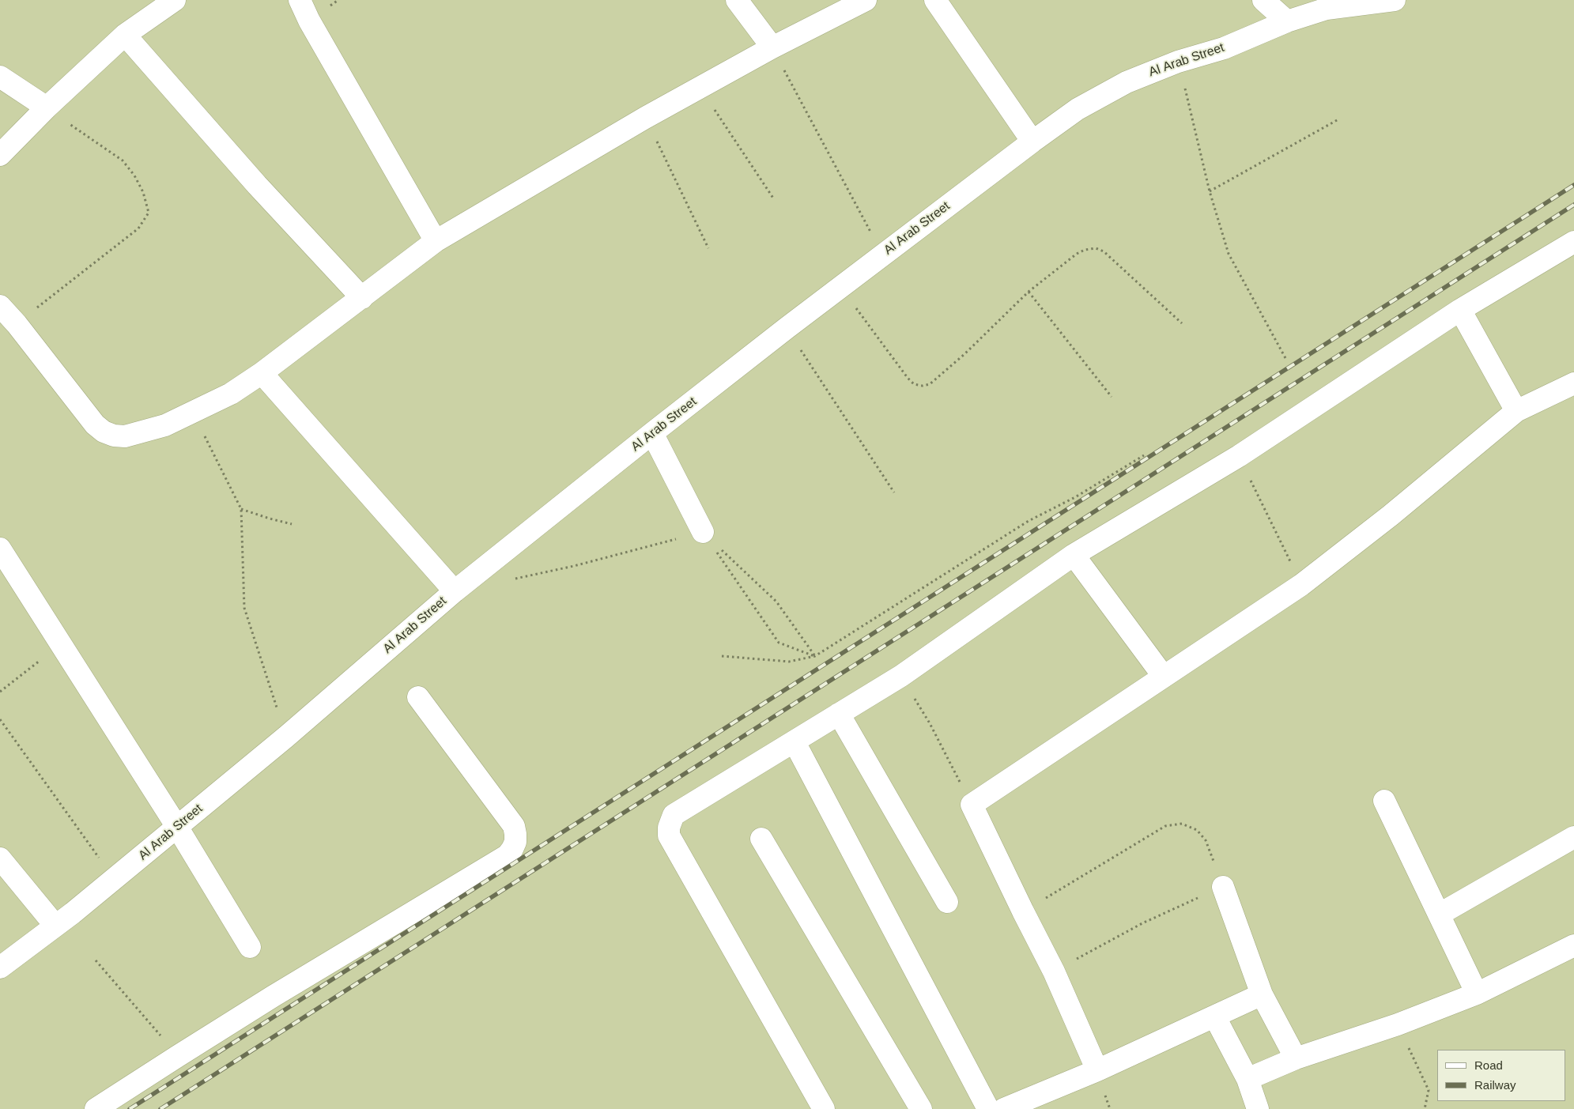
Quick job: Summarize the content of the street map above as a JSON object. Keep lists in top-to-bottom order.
{
  "streets": {
    "street": ["Al Arab Street"]
  },
  "legend": ["Road", "Railway"]
}
